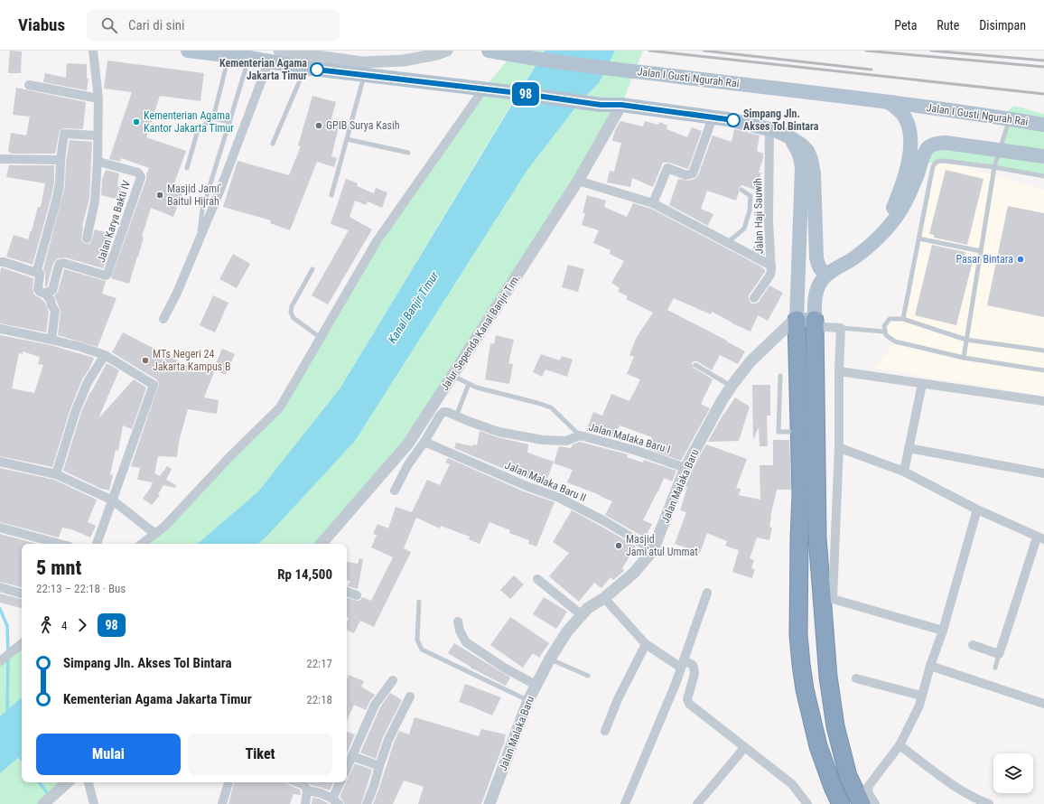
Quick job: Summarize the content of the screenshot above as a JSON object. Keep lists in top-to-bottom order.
{
  "streets": {
    "main road": ["Jalan I Gusti Ngurah Rai"],
    "street": [
      "Jalan Haji Sauwih",
      "Jalan Karya Bakti IV",
      "Jalur Sependa Kanal Banjir Tim.",
      "Jalan Malaka Baru I",
      "Jalan Malaka Baru II",
      "Jalan Malaka Baru"
    ]
  },
  "crossings": [
    ["Jalur Sependa Kanal Banjir Tim.", "Jalan Malaka Baru I"],
    ["Jalan Malaka Baru I", "Jalan Malaka Baru"],
    ["Jalan Malaka Baru II", "Jalan Malaka Baru"]
  ],
  "water": ["Kanal Banjir Timur"],
  "places": [
    "Kementerian Agama Jakarta Timur",
    "Simpang Jln. Akses Tol Bintara",
    "Kementerian Agama Kantor Jakarta Timur",
    "GPIB Surya Kasih",
    "Masjid Jami' Baitul Hijrah",
    "Pasar Bintara",
    "MTs Negeri 24 Jakarta Kampus B",
    "Masjid Jami'atul Ummat"
  ],
  "lines": ["bus line 98"],
  "page": {
    "header": "Viabus",
    "search": "Cari di sini",
    "nav": ["Peta", "Rute", "Disimpan"],
    "on_map": "98",
    "heading": ["5 mnt", "22:13 – 22:18 · Bus", "Rp 14,500"],
    "legs": ["4", "98"],
    "list": [
      {
        "name": "Simpang Jln. Akses Tol Bintara",
        "value": "22:17"
      },
      {
        "name": "Kementerian Agama Jakarta Timur",
        "value": "22:18"
      }
    ],
    "buttons": ["Mulai", "Tiket"]
  }
}
